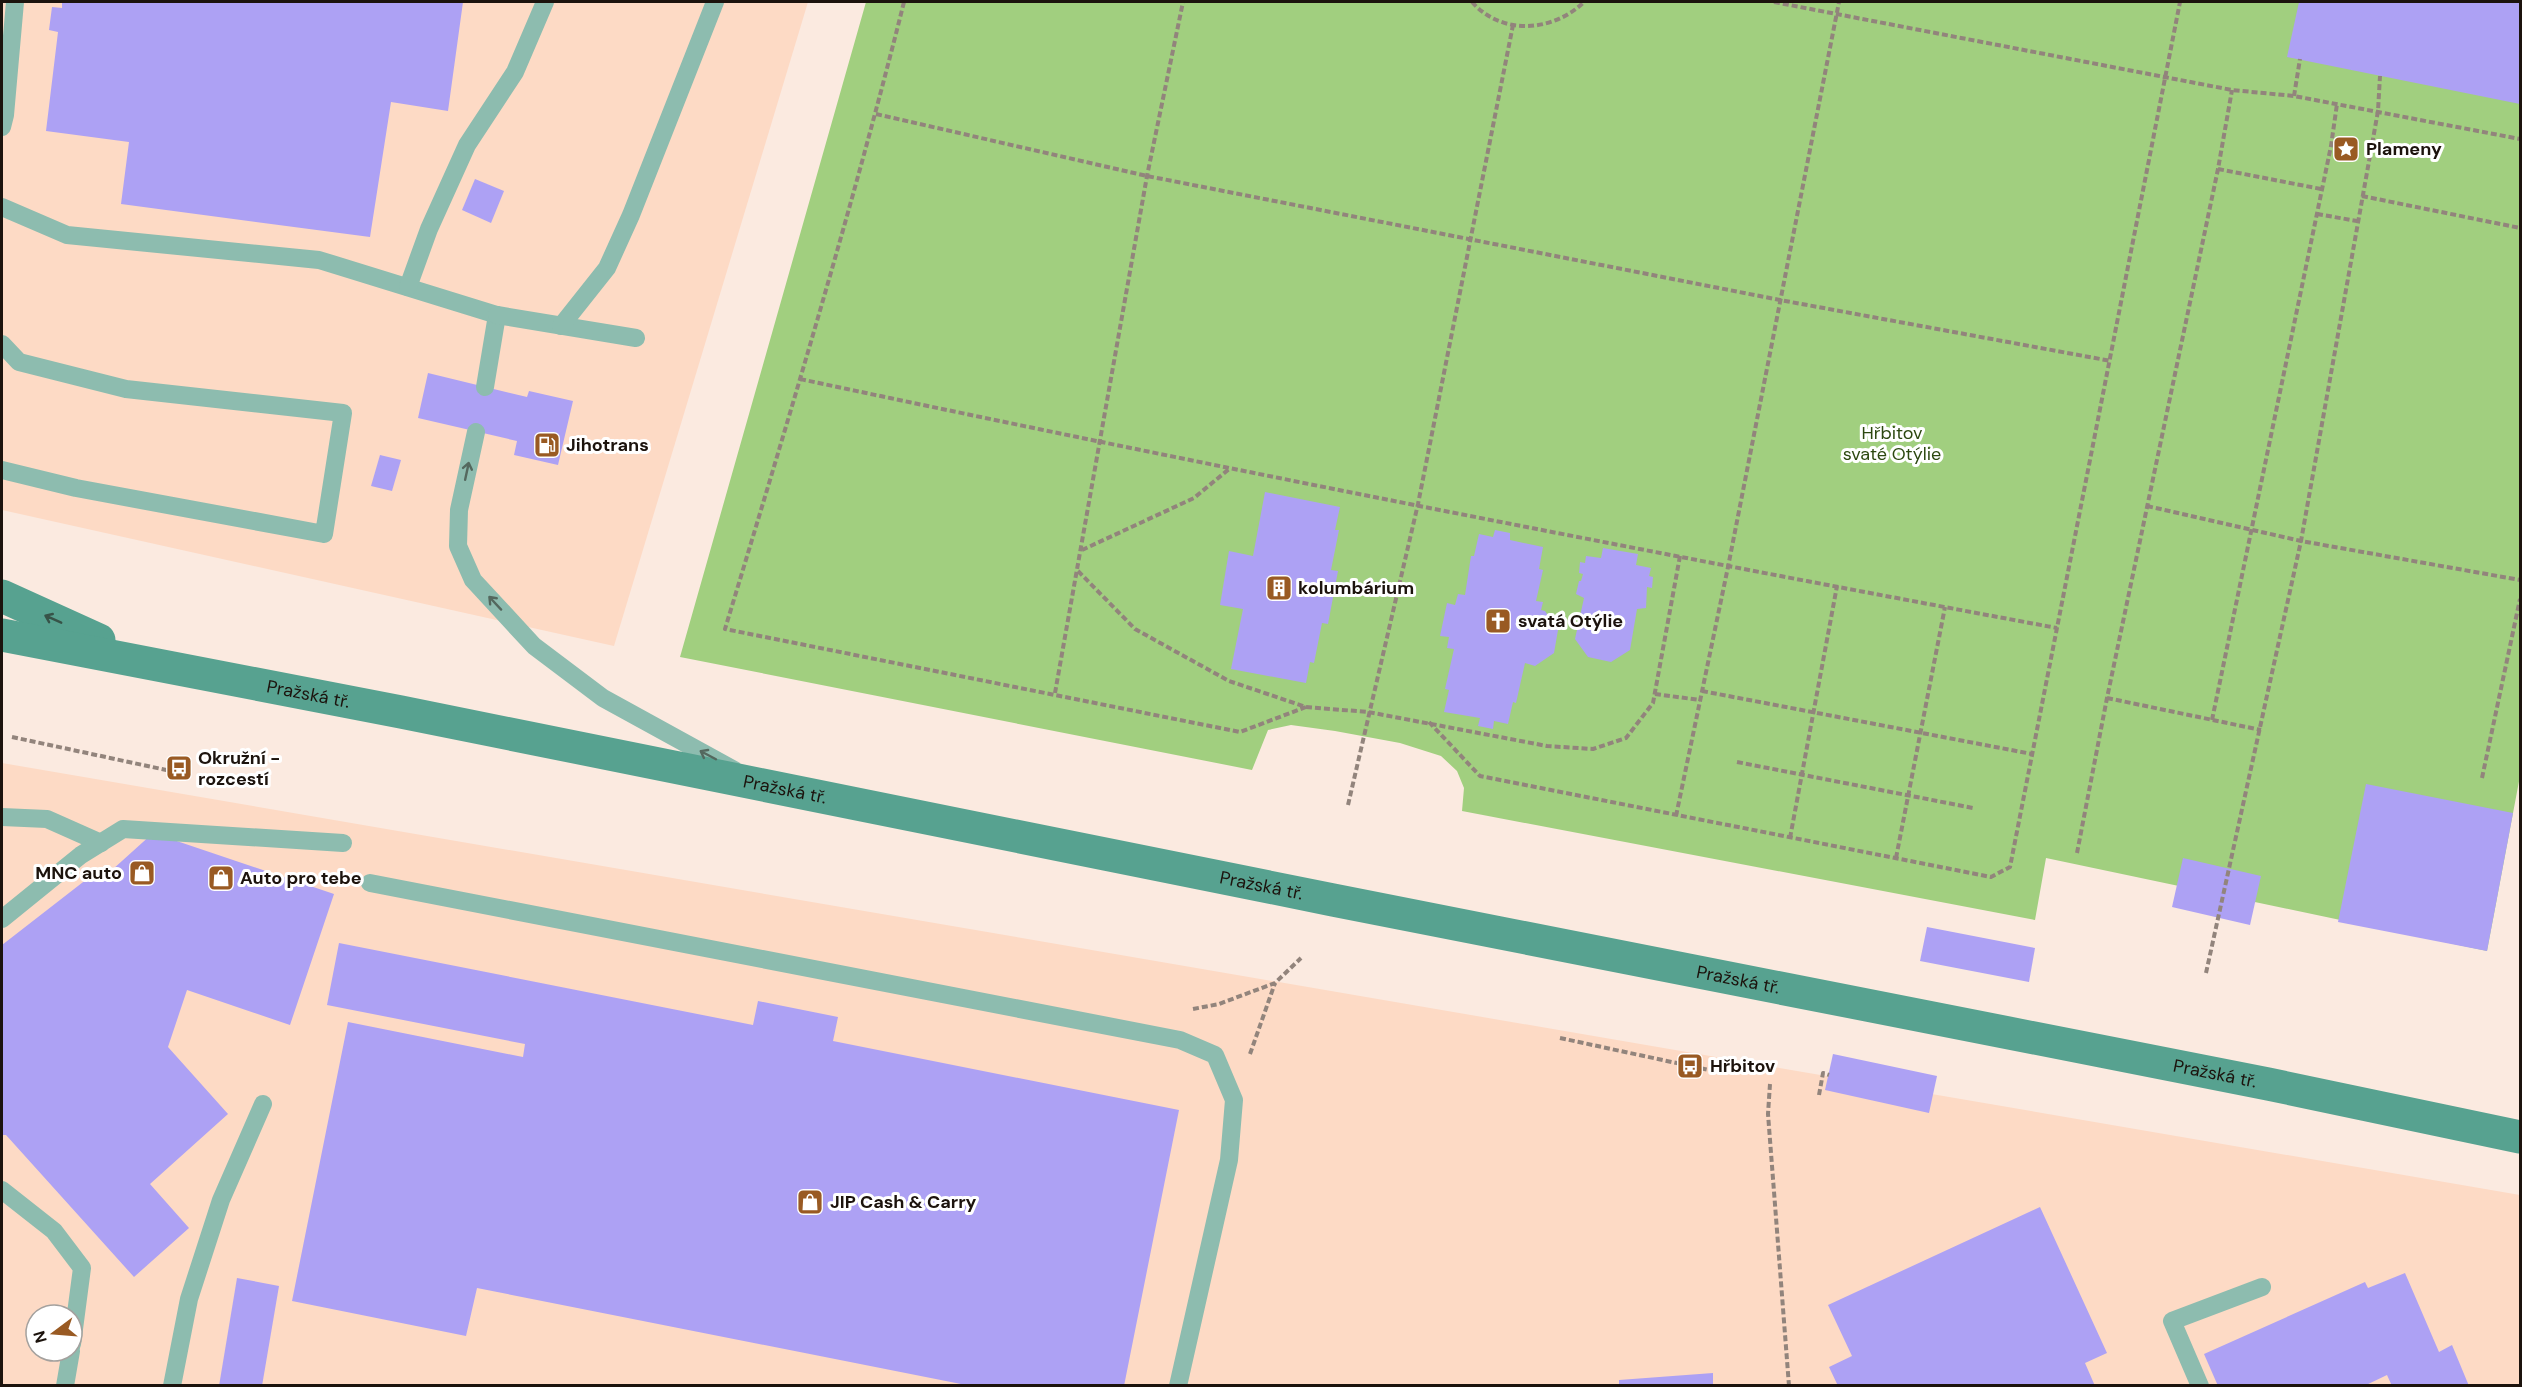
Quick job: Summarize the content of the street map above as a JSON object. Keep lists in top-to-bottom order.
{
  "streets": {
    "main road": ["Pražská tř."]
  },
  "parks": ["Hřbitov svaté Otýlie"],
  "places": {
    "place": ["Plameny"],
    "fuel station": ["Jihotrans"],
    "building": ["kolumbárium"],
    "church": ["svatá Otýlie"],
    "bus stop": ["Okružní - rozcestí", "Hřbitov"],
    "shop": ["MNC auto", "Auto pro tebe", "JIP Cash & Carry"]
  },
  "north": "left"
}
